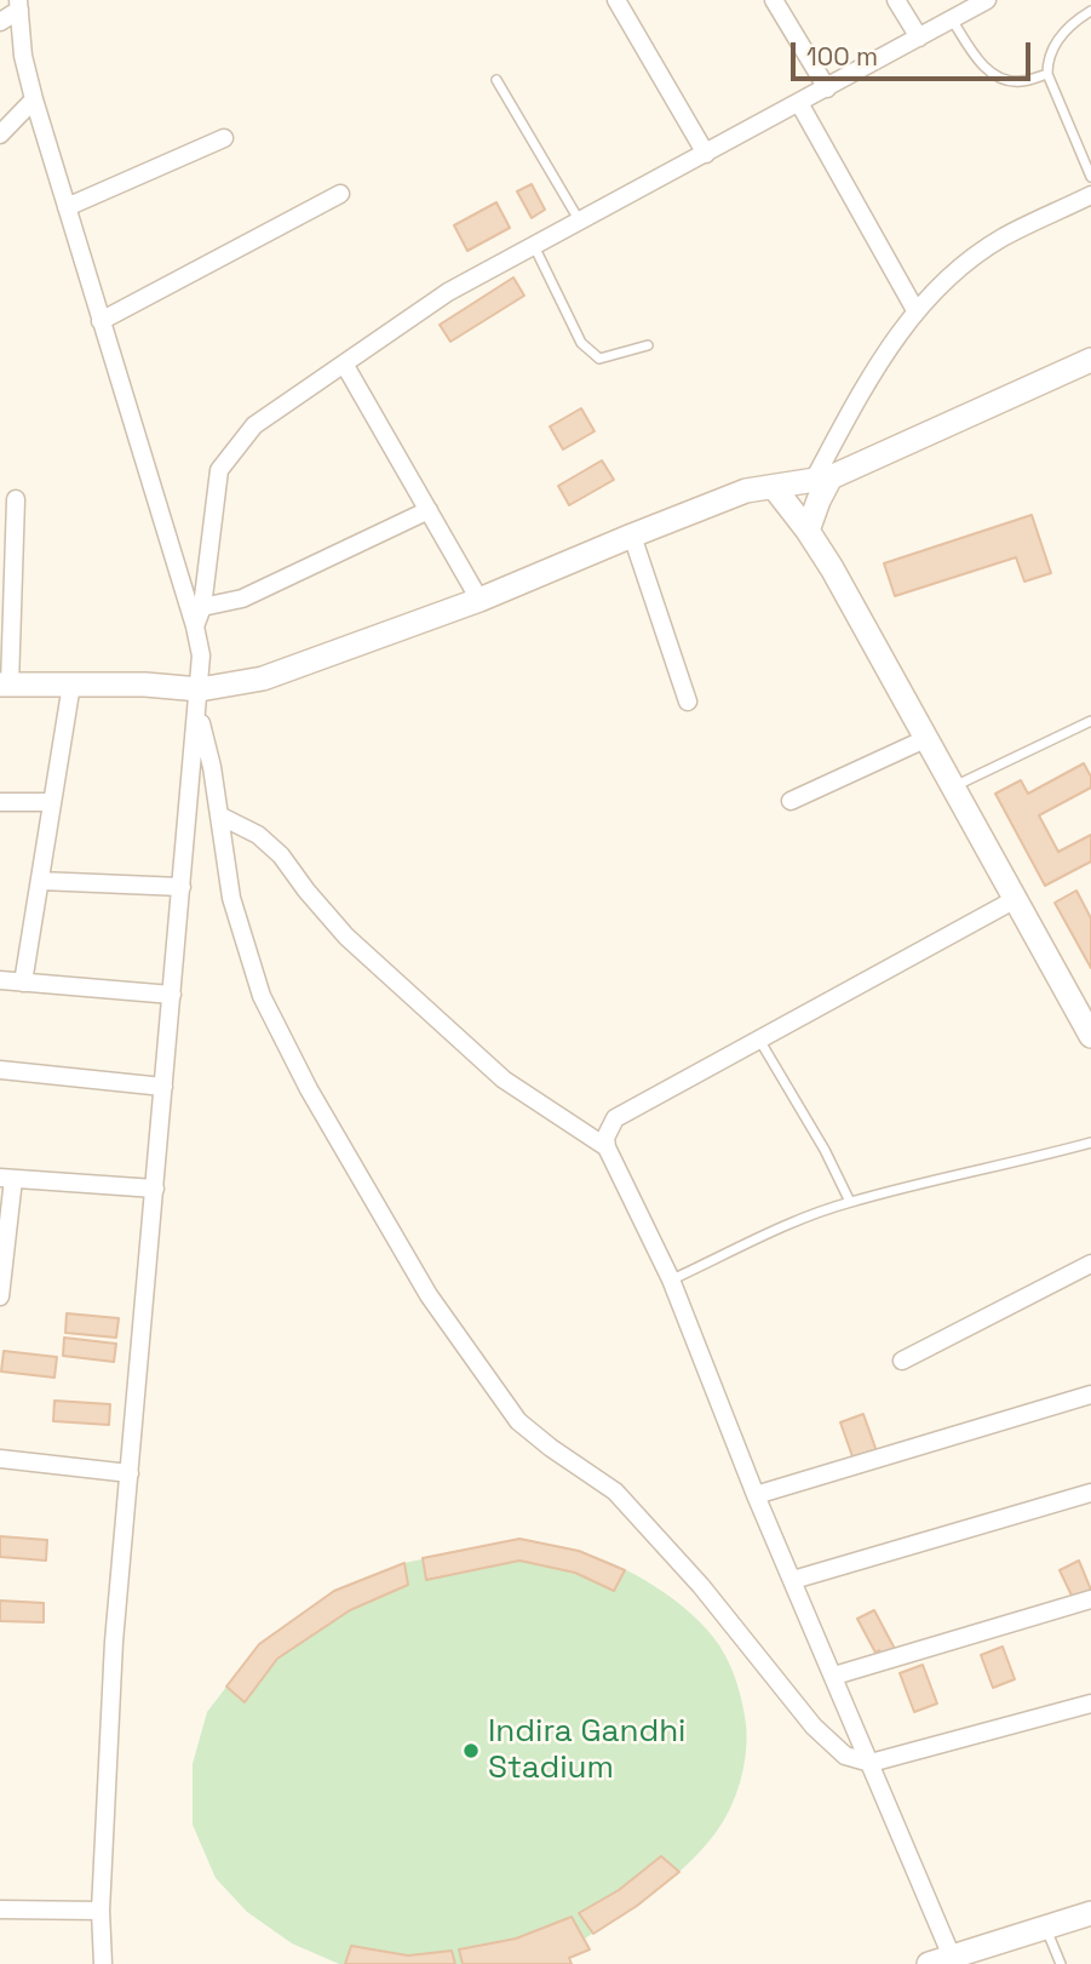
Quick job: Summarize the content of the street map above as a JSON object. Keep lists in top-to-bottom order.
{
  "places": ["Indira Gandhi Stadium"],
  "scale_bar": "100 m"
}
